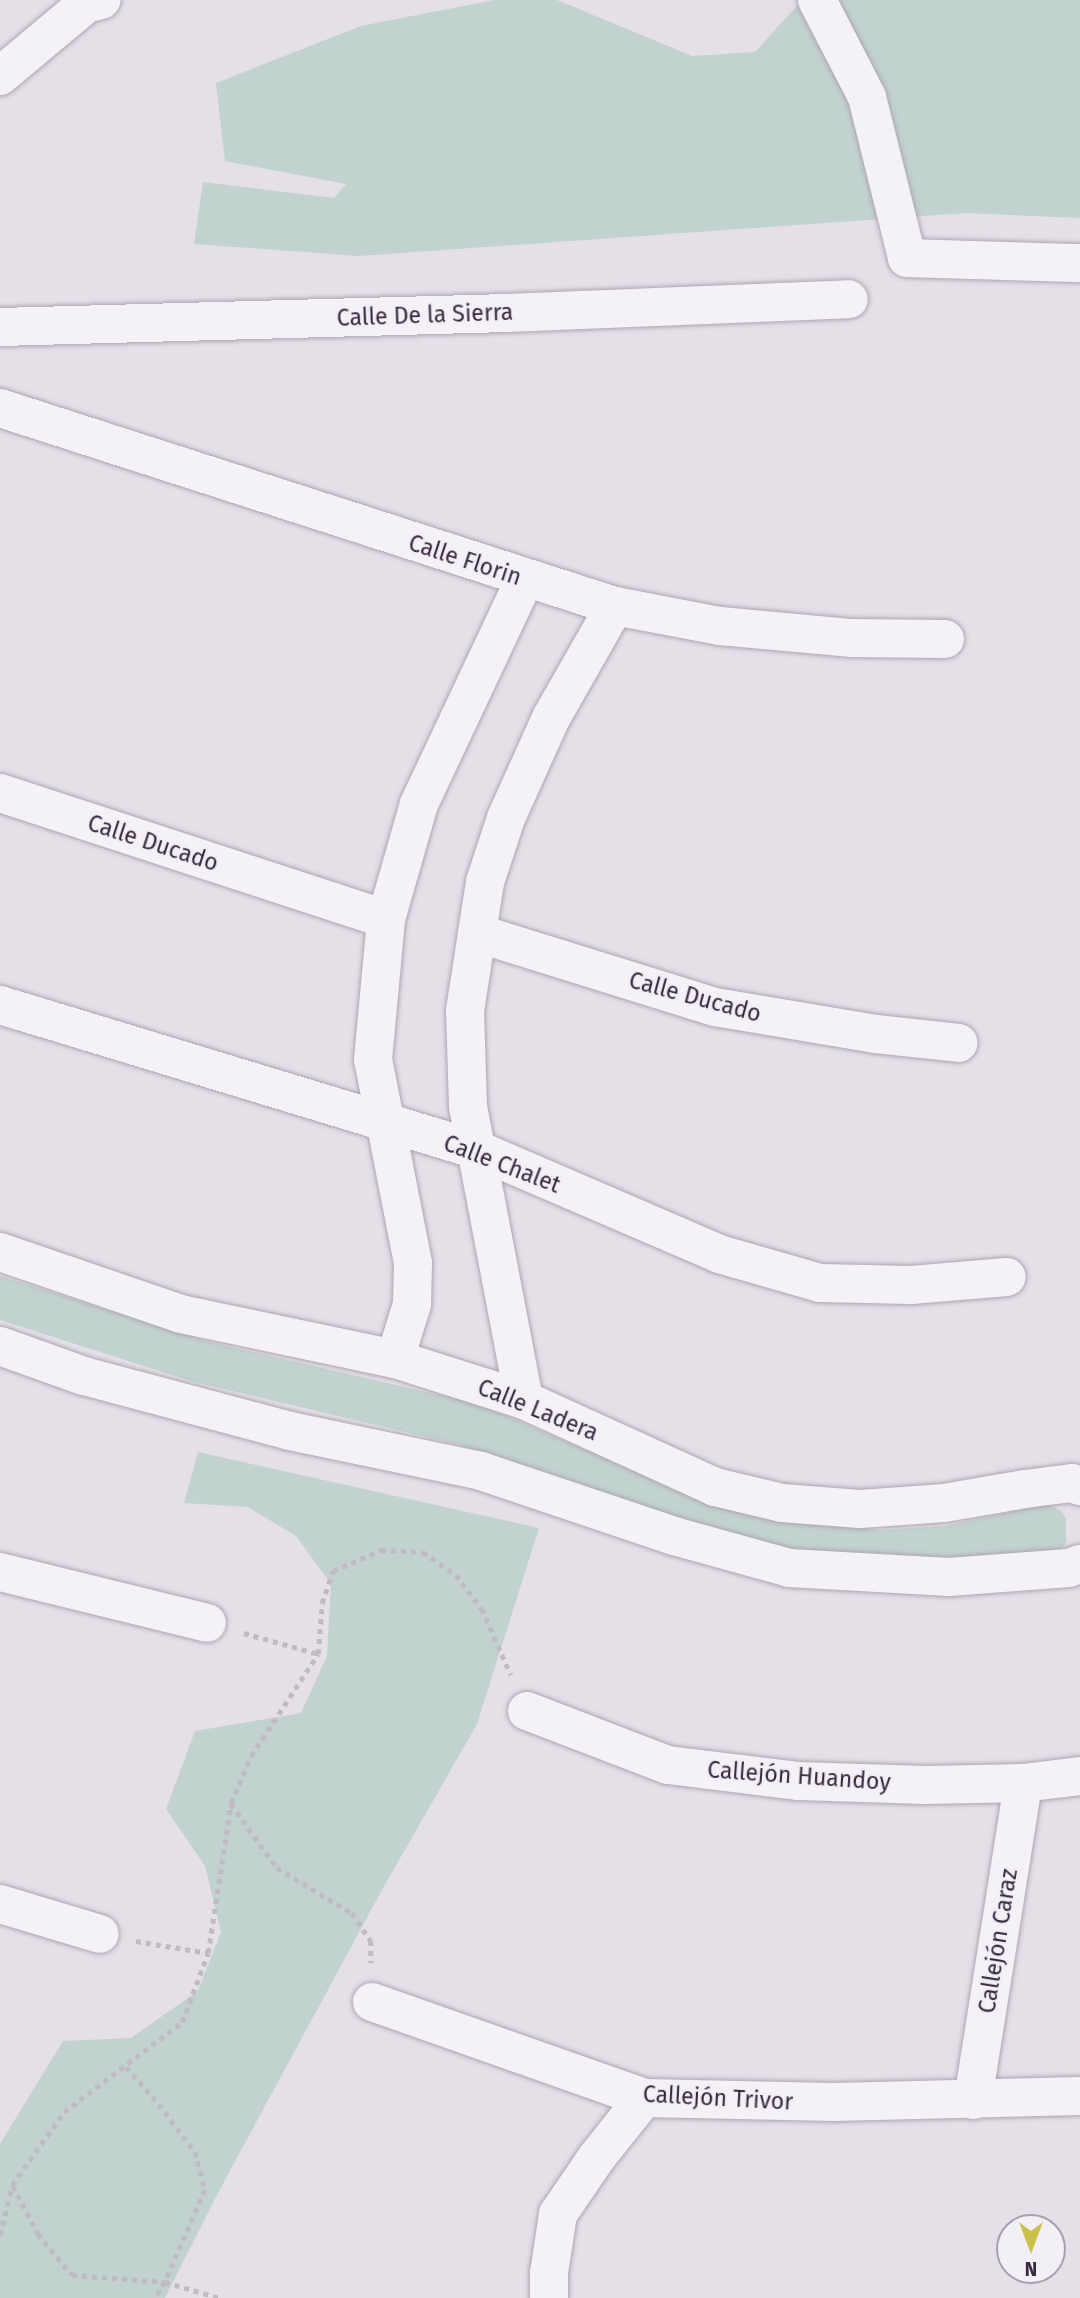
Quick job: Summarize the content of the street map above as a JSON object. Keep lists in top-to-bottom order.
{
  "streets": {
    "street": [
      "Calle De la Sierra",
      "Calle Florin",
      "Calle Ducado",
      "Calle Chalet",
      "Calle Ladera",
      "Callejón Huandoy",
      "Callejón Caraz",
      "Callejón Trivor"
    ]
  },
  "crossings": [
    ["Callejón Huandoy", "Callejón Caraz"],
    ["Callejón Caraz", "Callejón Trivor"]
  ],
  "north": "bottom"
}
